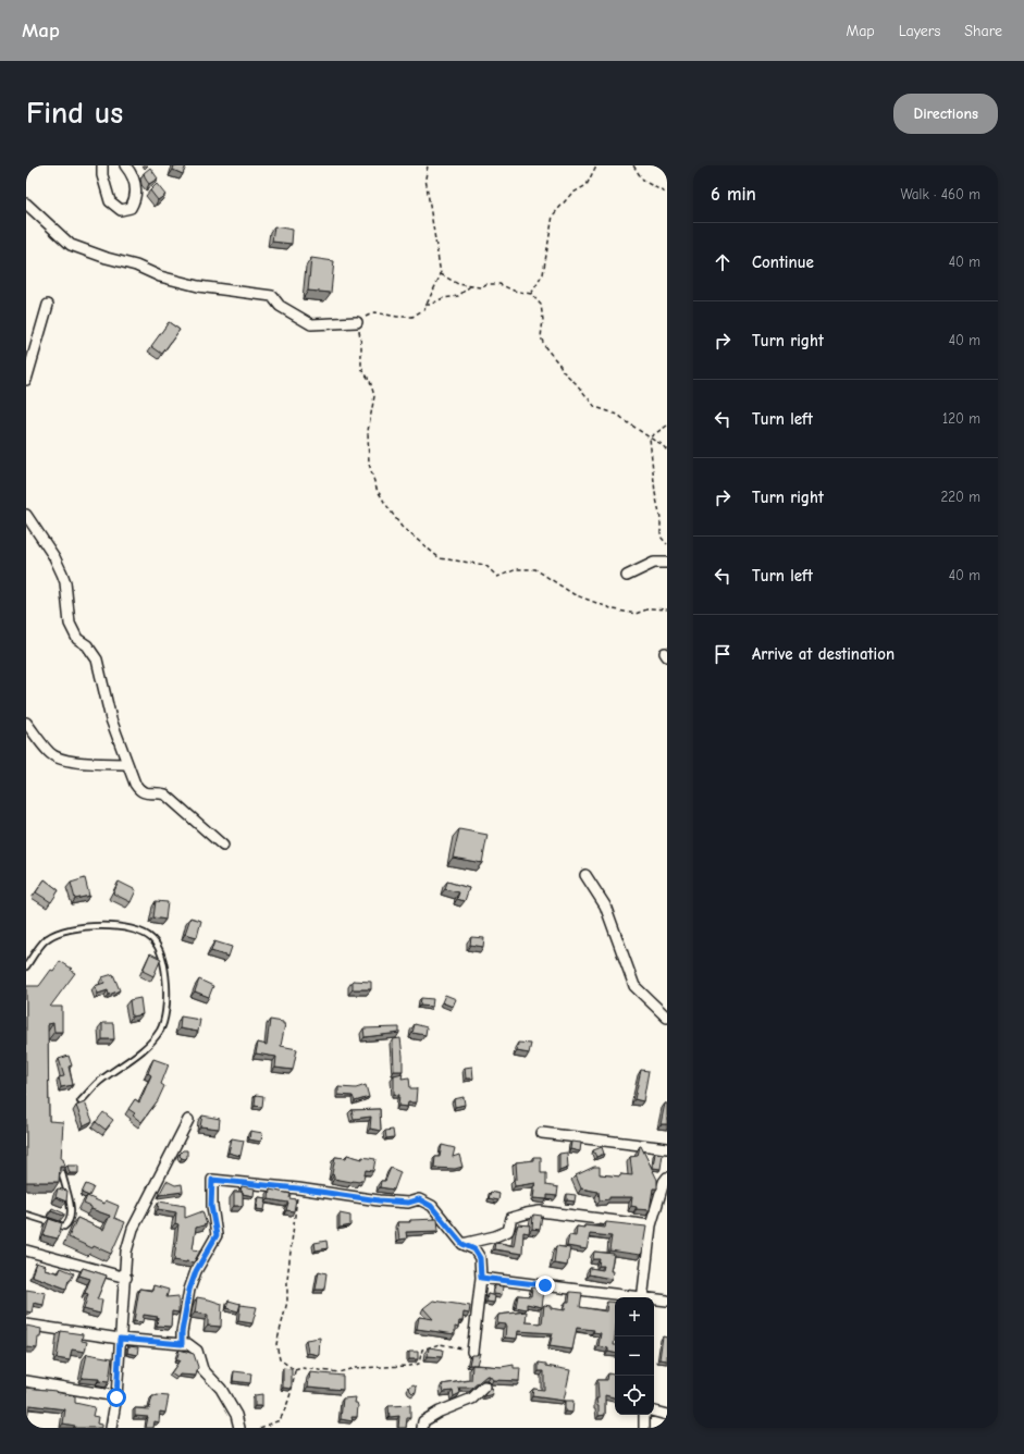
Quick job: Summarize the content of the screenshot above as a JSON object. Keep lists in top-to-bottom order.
{
  "page": {
    "header": "Map",
    "nav": ["Map", "Layers", "Share"],
    "buttons": "Directions",
    "title": "Find us",
    "heading": ["6 min", "Walk · 460 m"],
    "list": [
      ["Continue", "40 m"],
      ["Turn right", "40 m"],
      ["Turn left", "120 m"],
      ["Turn right", "220 m"],
      ["Turn left", "40 m"],
      "Arrive at destination"
    ],
    "map_buttons": ["+", "−"]
  }
}
